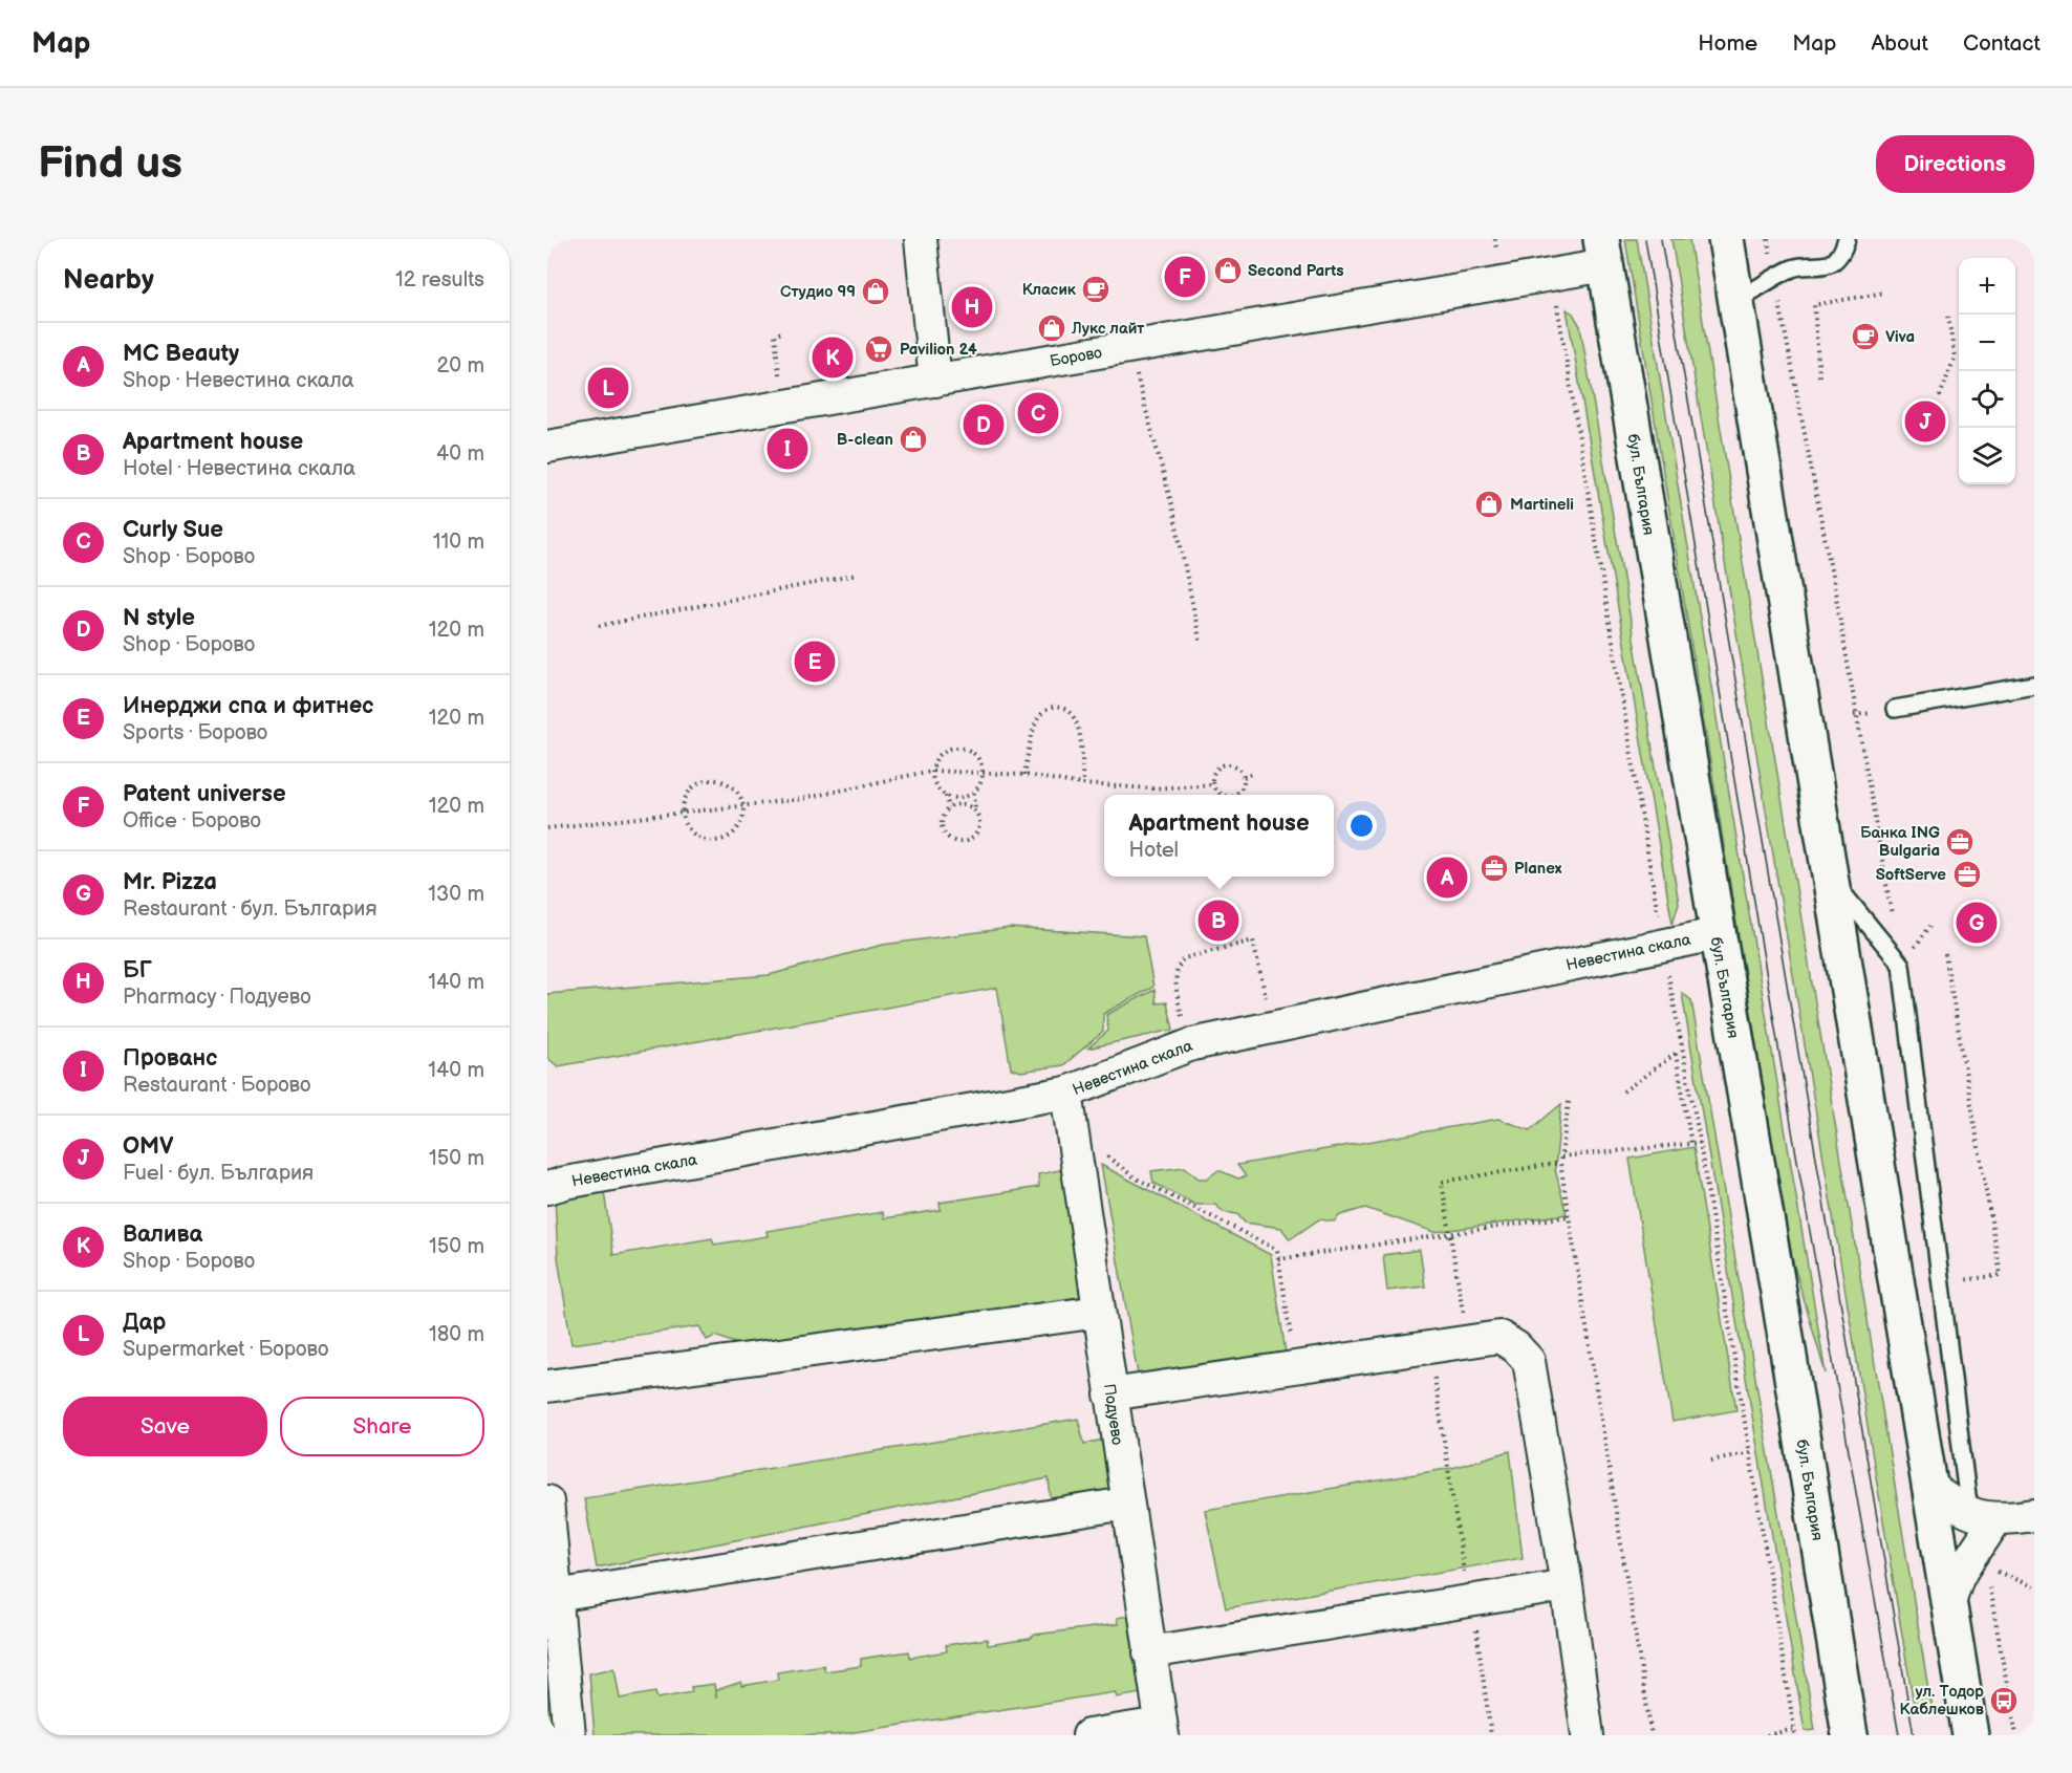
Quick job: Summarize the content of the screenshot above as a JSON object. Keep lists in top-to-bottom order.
{
  "streets": {
    "main road": ["бул. България"],
    "street": ["Борово", "Невестина скала", "Подуево"]
  },
  "crossings": [
    ["Борово", "бул. България"],
    ["бул. България", "Невестина скала"],
    ["Невестина скала", "Подуево"]
  ],
  "places": {
    "shop": [
      "Second Parts",
      "Студио 99",
      "Лукс лайт",
      "B-clean",
      "Martineli"
    ],
    "cafe": ["Класик", "Viva"],
    "supermarket": ["Pavilion 24"],
    "office": ["Банка ING Bulgaria", "Planex", "SoftServe"],
    "bus stop": ["ул. Тодор Каблешков"]
  },
  "page": {
    "header": "Map",
    "nav": [
      "Home",
      "Map",
      "About",
      "Contact"
    ],
    "buttons": [
      "Directions",
      ["Save", "Share"]
    ],
    "title": "Find us",
    "heading": ["Nearby", "12 results"],
    "pins": [
      "F",
      "H",
      "K",
      "L",
      "C",
      "J",
      "D",
      "I",
      "E",
      "A",
      "B",
      "G"
    ],
    "map_buttons": ["+", "−"],
    "list": [
      {
        "mark": "A",
        "name": "MC Beauty",
        "note": "Shop · Невестина скала",
        "value": "20 m"
      },
      {
        "mark": "B",
        "name": "Apartment house",
        "note": "Hotel · Невестина скала",
        "value": "40 m"
      },
      {
        "mark": "C",
        "name": "Curly Sue",
        "note": "Shop · Борово",
        "value": "110 m"
      },
      {
        "mark": "D",
        "name": "N style",
        "note": "Shop · Борово",
        "value": "120 m"
      },
      {
        "mark": "E",
        "name": "Инерджи спа и фитнес",
        "note": "Sports · Борово",
        "value": "120 m"
      },
      {
        "mark": "F",
        "name": "Patent universe",
        "note": "Office · Борово",
        "value": "120 m"
      },
      {
        "mark": "G",
        "name": "Mr. Pizza",
        "note": "Restaurant · бул. България",
        "value": "130 m"
      },
      {
        "mark": "H",
        "name": "БГ",
        "note": "Pharmacy · Подуево",
        "value": "140 m"
      },
      {
        "mark": "I",
        "name": "Прованс",
        "note": "Restaurant · Борово",
        "value": "140 m"
      },
      {
        "mark": "J",
        "name": "OMV",
        "note": "Fuel · бул. България",
        "value": "150 m"
      },
      {
        "mark": "K",
        "name": "Валива",
        "note": "Shop · Борово",
        "value": "150 m"
      },
      {
        "mark": "L",
        "name": "Дар",
        "note": "Supermarket · Борово",
        "value": "180 m"
      }
    ],
    "popup": ["Apartment house", "Hotel"]
  }
}
